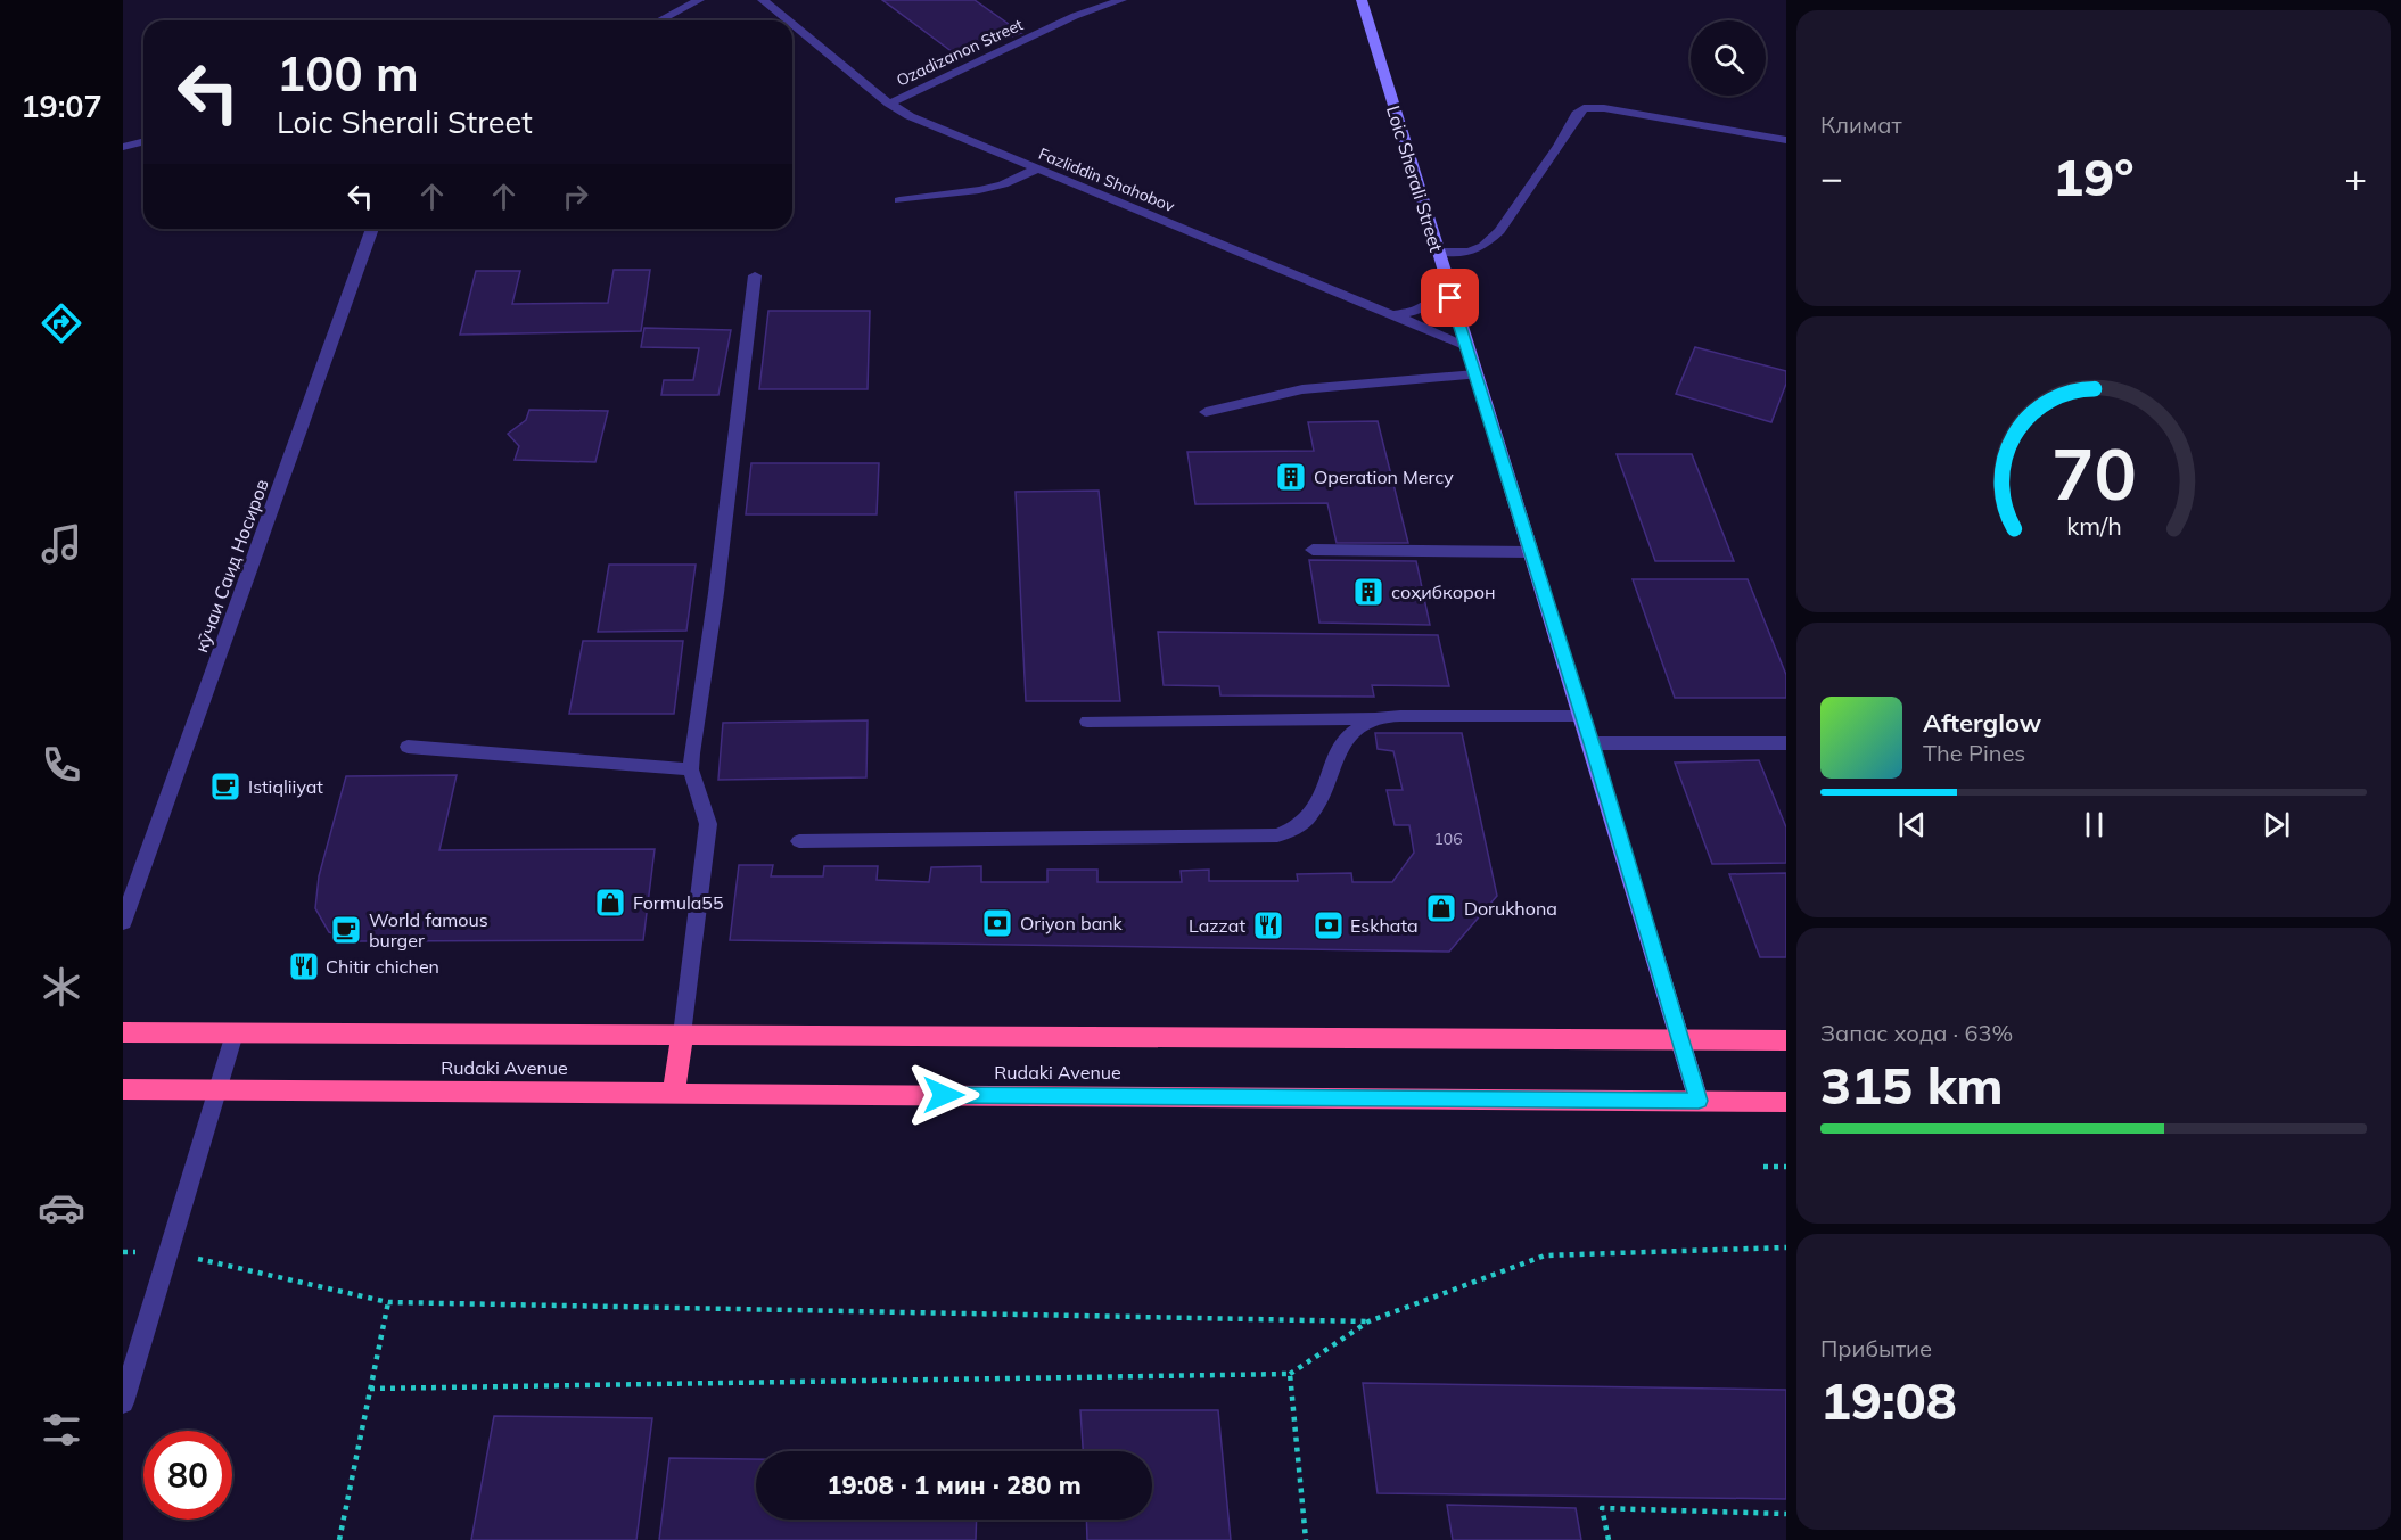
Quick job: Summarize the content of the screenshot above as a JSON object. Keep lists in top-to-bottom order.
{
  "streets": {
    "highway": ["Rudaki Avenue"],
    "main road": ["Loic Sherali Street"],
    "street": ["Ozadizanon Street", "Fazliddin Shahobov", "кӯчаи Саид Носиров"]
  },
  "crossings": [
    ["Ozadizanon Street", "Fazliddin Shahobov"],
    ["Loic Sherali Street", "Fazliddin Shahobov"],
    ["Loic Sherali Street", "Rudaki Avenue"]
  ],
  "places": {
    "building": ["Operation Mercy", "соҳибкорон"],
    "cafe": ["Istiqliiyat", "World famous burger"],
    "shop": ["Formula55", "Dorukhona"],
    "bank": ["Oriyon bank", "Eskhata"],
    "restaurant": ["Lazzat", "Chitir chichen"]
  },
  "house_numbers": ["106"],
  "page": {
    "tabs": "19:07",
    "tile": [
      "Климат",
      ["Запас хода · 63%", "315 km"],
      ["Прибытие", "19:08"]
    ],
    "turn": ["100 m", "Loic Sherali Street"],
    "heat": ["−", "19°", "+"],
    "song": ["Afterglow", "The Pines"],
    "limit": "80",
    "trip": "19:08 · 1 мин · 280 m",
    "gauge": ["70", "km/h"]
  }
}
